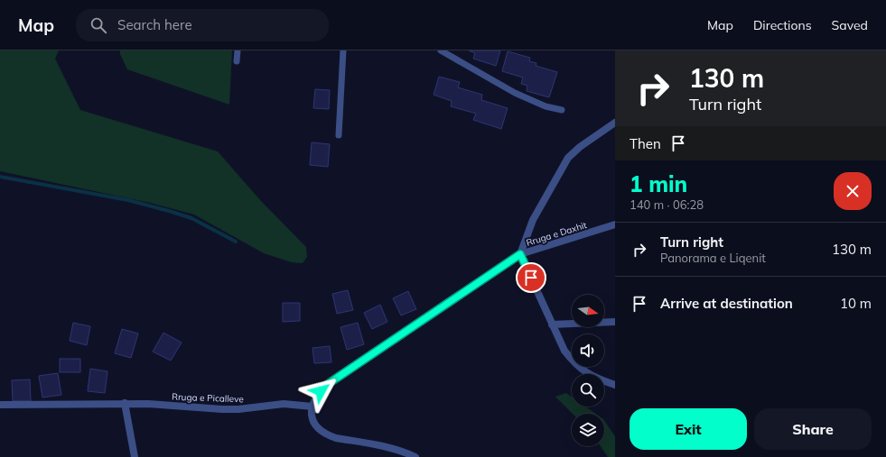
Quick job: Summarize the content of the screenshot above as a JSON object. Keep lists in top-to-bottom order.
{
  "streets": {
    "street": ["Rruga e Daxhit", "Rruga e Picalleve"]
  },
  "crossings": [
    ["Rruga e Daxhit", "Rruga e Picalleve"]
  ],
  "north": "right",
  "page": {
    "header": "Map",
    "search": "Search here",
    "nav": ["Map", "Directions", "Saved"],
    "turn": ["130 m", "Turn right"],
    "then": "Then",
    "heading": ["1 min", "140 m · 06:28"],
    "list": [
      {
        "name": "Turn right",
        "note": "Panorama e Liqenit",
        "value": "130 m"
      },
      {
        "name": "Arrive at destination",
        "value": "10 m"
      }
    ],
    "buttons": ["Exit", "Share"]
  }
}
